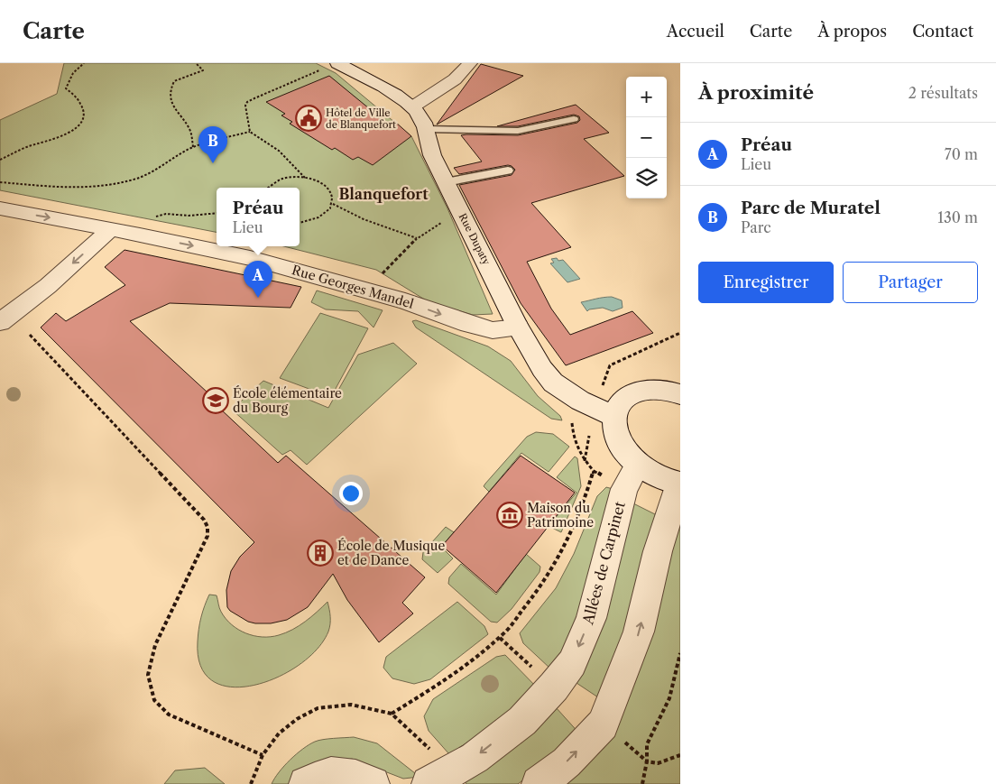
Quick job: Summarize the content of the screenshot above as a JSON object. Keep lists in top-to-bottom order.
{
  "streets": {
    "street": ["Rue Dupaty", "Rue Georges Mandel", "Allées de Carpinet"]
  },
  "crossings": [
    ["Rue Dupaty", "Rue Georges Mandel"]
  ],
  "one_way": ["Rue Georges Mandel"],
  "districts": ["Blanquefort"],
  "places": {
    "public building": ["Hôtel de Ville de Blanquefort"],
    "school or university": ["École élémentaire du Bourg"],
    "museum": ["Maison du Patrimoine"],
    "building": ["École de Musique et de Dance"]
  },
  "page": {
    "header": "Carte",
    "nav": [
      "Accueil",
      "Carte",
      "À propos",
      "Contact"
    ],
    "heading": ["À proximité", "2 résultats"],
    "map_buttons": ["+", "−"],
    "list": [
      {
        "mark": "A",
        "name": "Préau",
        "note": "Lieu",
        "value": "70 m"
      },
      {
        "mark": "B",
        "name": "Parc de Muratel",
        "note": "Parc",
        "value": "130 m"
      }
    ],
    "pins": ["B", "A"],
    "popup": ["Préau", "Lieu"],
    "buttons": ["Enregistrer", "Partager"]
  }
}
